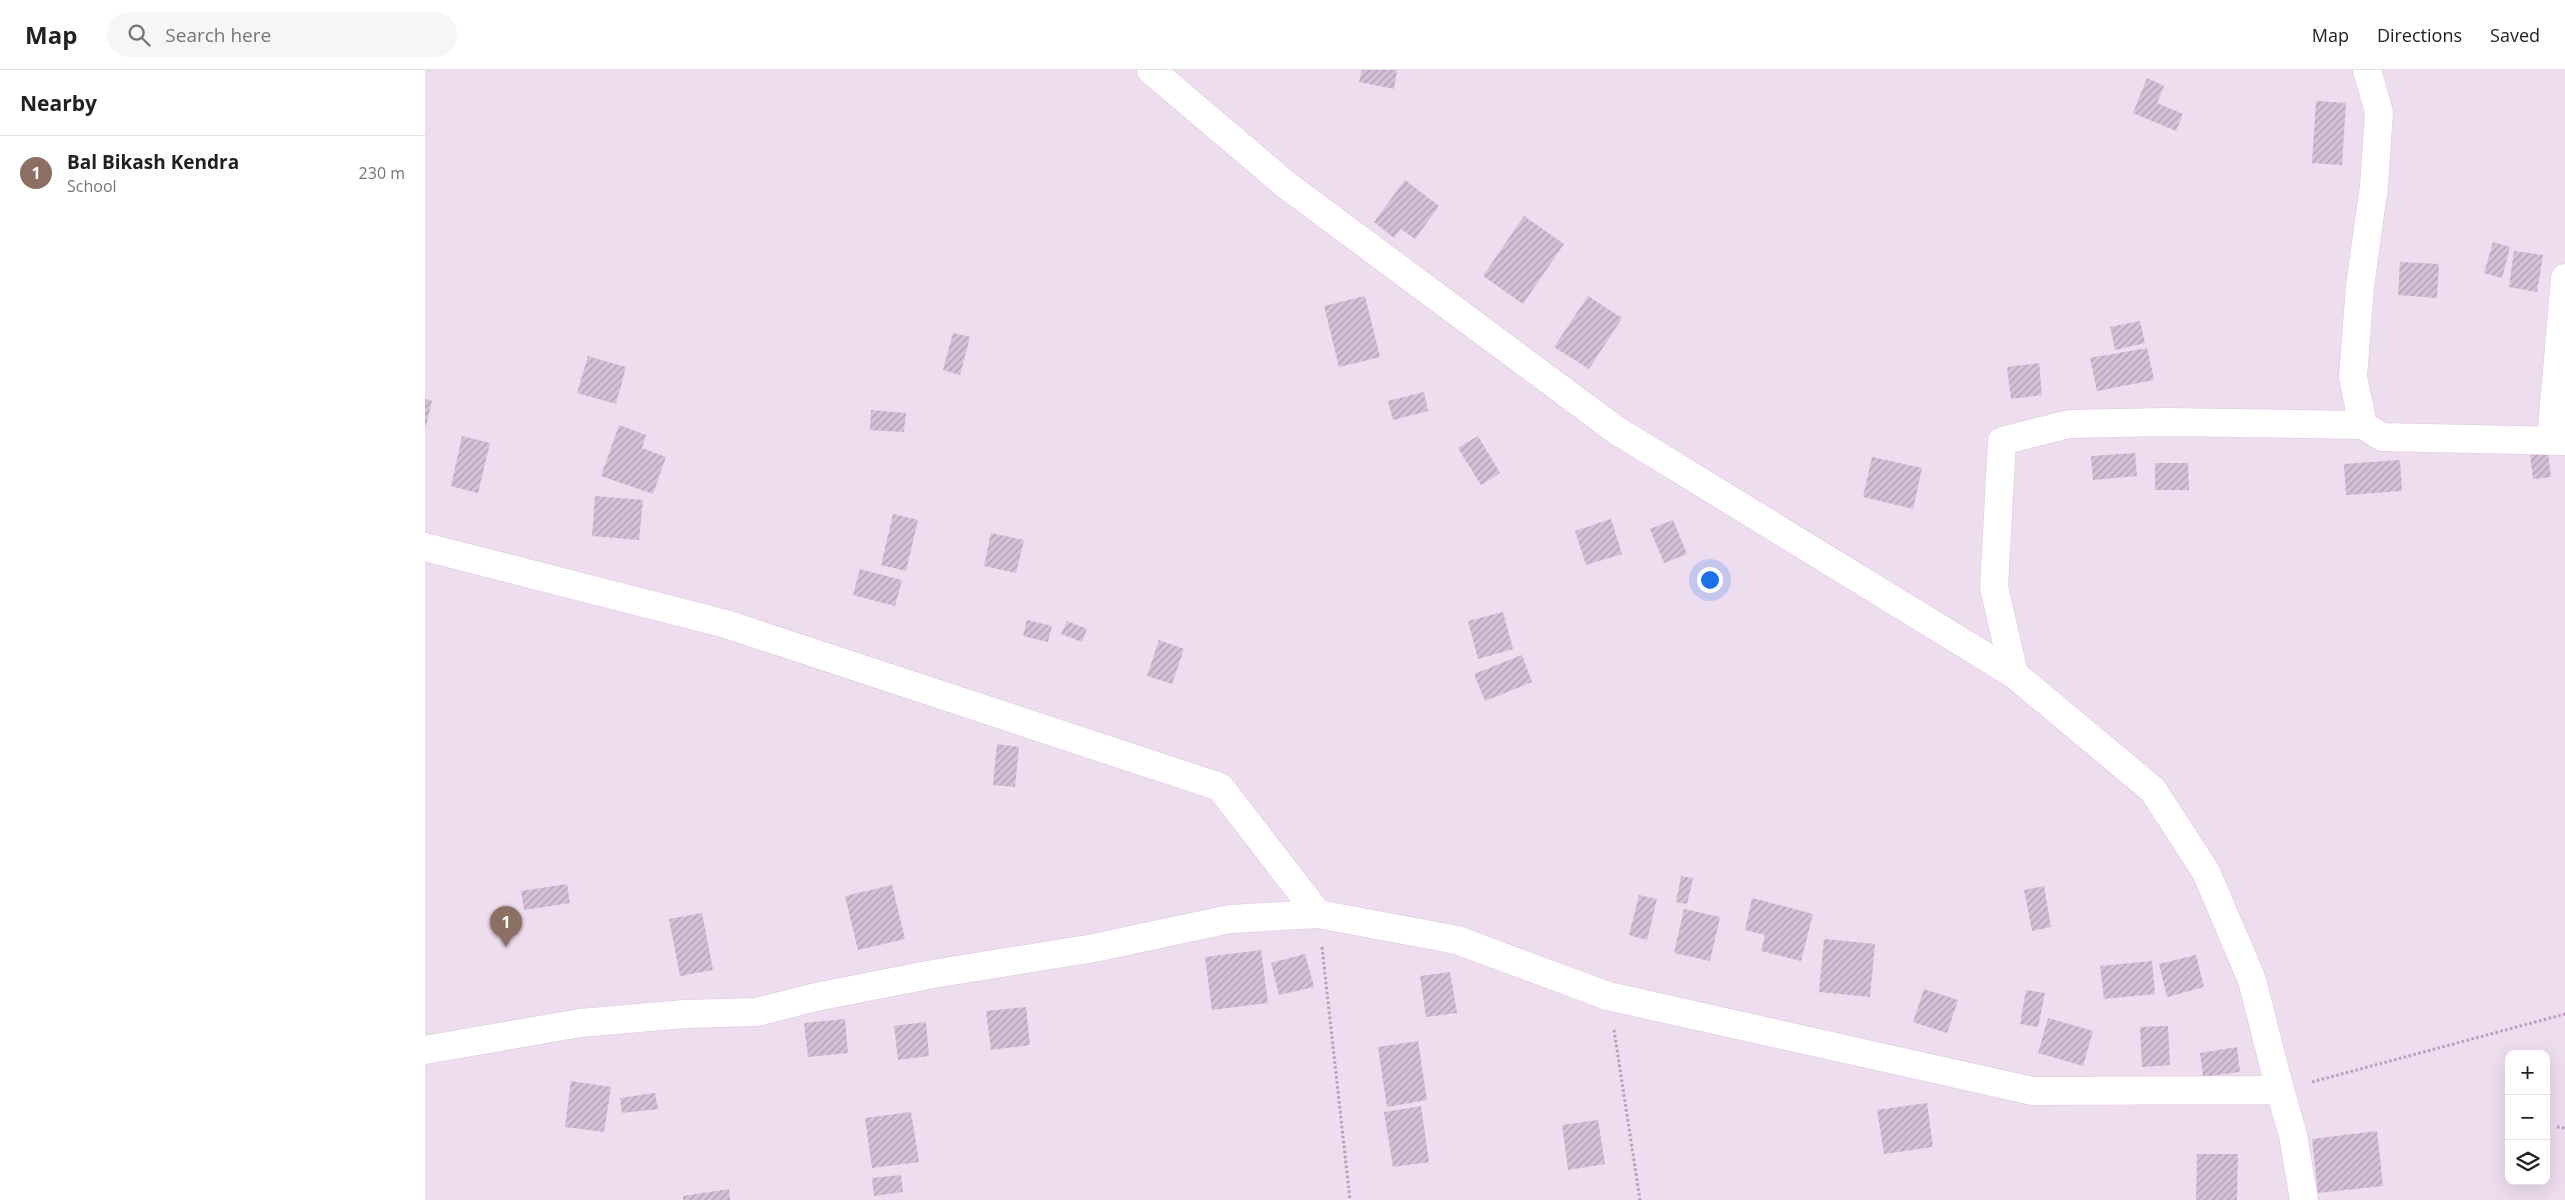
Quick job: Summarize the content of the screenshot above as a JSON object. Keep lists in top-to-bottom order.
{
  "page": {
    "header": "Map",
    "search": "Search here",
    "nav": ["Map", "Directions", "Saved"],
    "heading": "Nearby",
    "list": [
      {
        "mark": "1",
        "name": "Bal Bikash Kendra",
        "note": "School",
        "value": "230 m"
      }
    ],
    "pins": "1",
    "map_buttons": ["+", "−"]
  }
}
